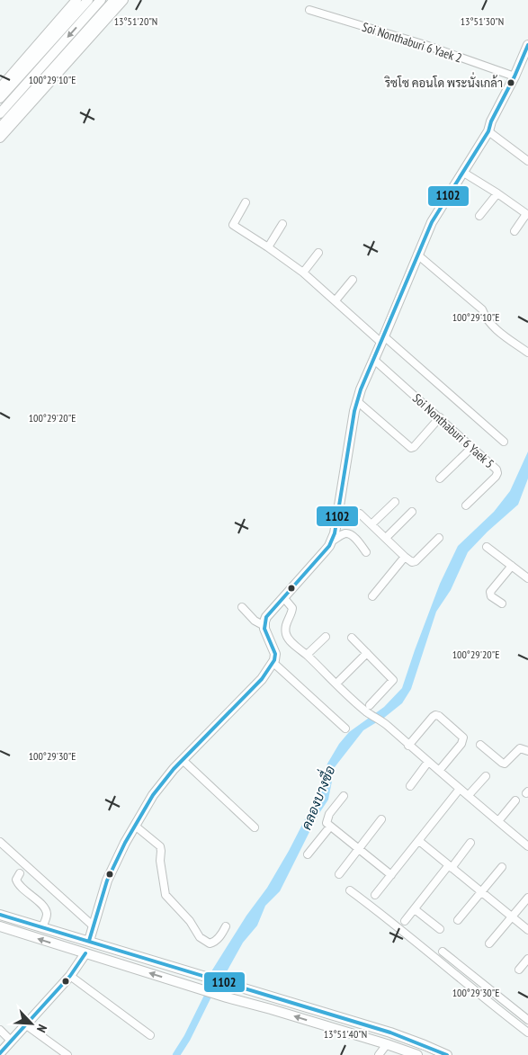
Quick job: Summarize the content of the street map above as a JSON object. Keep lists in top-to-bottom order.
{
  "streets": {
    "street": ["Soi Nonthaburi 6 Yaek 2", "Soi Nonthaburi 6 Yaek 5"]
  },
  "water": ["คลองบางซื่อ"],
  "places": ["ริซโซ คอนโด พระนั่งเกล้า"],
  "lines": ["transit line 1102"],
  "north": "bottom right",
  "coordinates": [
    "13°51'20\"N",
    "13°51'30\"N",
    "100°29'10\"E",
    "100°29'20\"E",
    "100°29'30\"E",
    "13°51'40\"N"
  ]
}
